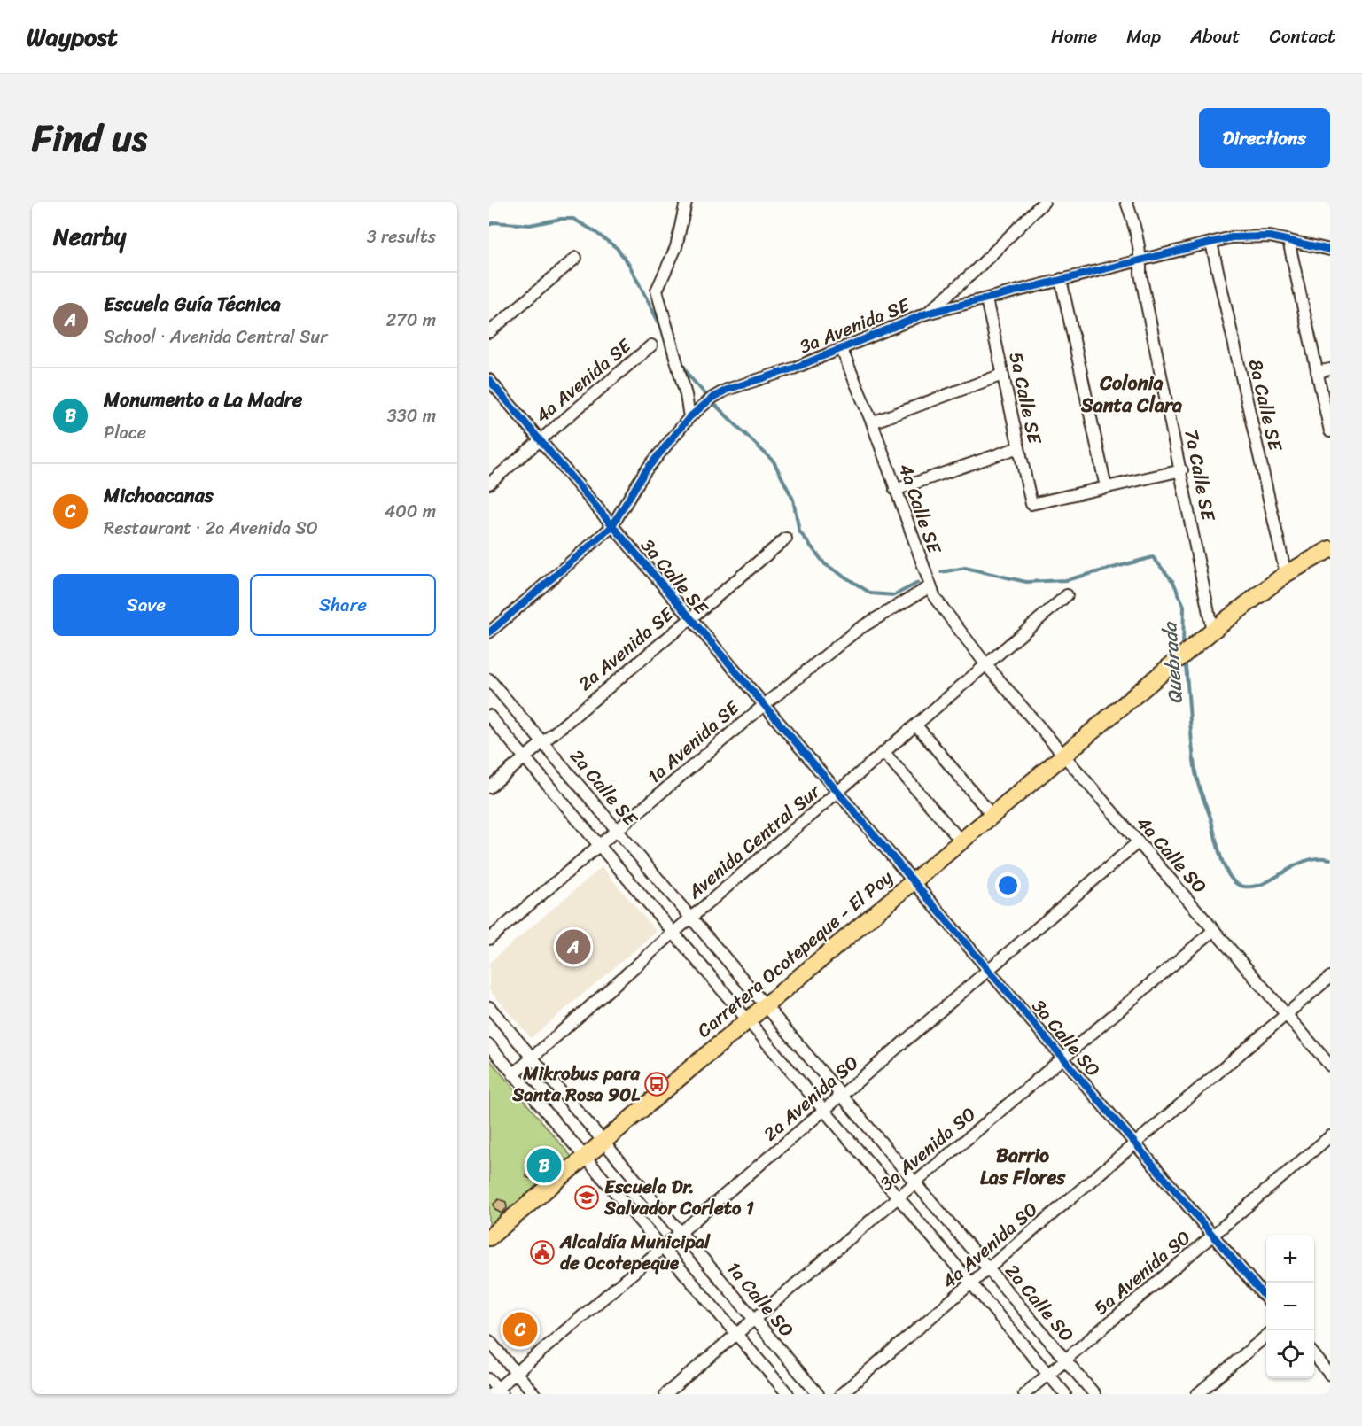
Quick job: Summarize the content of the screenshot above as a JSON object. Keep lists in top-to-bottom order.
{
  "streets": {
    "main road": ["Carretera Ocotepeque - El Poy"],
    "street": [
      "3a Avenida SE",
      "4a Avenida SE",
      "5a Calle SE",
      "8a Calle SE",
      "7a Calle SE",
      "4a Calle SE",
      "3a Calle SE",
      "2a Avenida SE",
      "1a Avenida SE",
      "2a Calle SE",
      "Avenida Central Sur",
      "4a Calle SO",
      "3a Calle SO",
      "2a Avenida SO",
      "3a Avenida SO",
      "4a Avenida SO",
      "5a Avenida SO",
      "1a Calle SO",
      "2a Calle SO"
    ]
  },
  "crossings": [
    ["3a Avenida SE", "5a Calle SE"],
    ["3a Avenida SE", "8a Calle SE"],
    ["3a Avenida SE", "7a Calle SE"],
    ["3a Avenida SE", "4a Calle SE"],
    ["3a Avenida SE", "3a Calle SE"],
    ["4a Avenida SE", "3a Calle SE"],
    ["8a Calle SE", "Carretera Ocotepeque - El Poy"],
    ["7a Calle SE", "Carretera Ocotepeque - El Poy"],
    ["4a Calle SE", "1a Avenida SE"],
    ["4a Calle SE", "Avenida Central Sur"],
    ["4a Calle SE", "4a Calle SO"],
    ["3a Calle SE", "2a Avenida SE"],
    ["3a Calle SE", "1a Avenida SE"],
    ["3a Calle SE", "Avenida Central Sur"],
    ["3a Calle SE", "3a Calle SO"],
    ["2a Avenida SE", "2a Calle SE"],
    ["1a Avenida SE", "2a Calle SE"],
    ["2a Calle SE", "Avenida Central Sur"],
    ["2a Calle SE", "2a Calle SO"],
    ["Avenida Central Sur", "4a Calle SO"],
    ["Avenida Central Sur", "3a Calle SO"],
    ["Avenida Central Sur", "1a Calle SO"],
    ["Avenida Central Sur", "2a Calle SO"],
    ["4a Calle SO", "Carretera Ocotepeque - El Poy"],
    ["4a Calle SO", "2a Avenida SO"],
    ["4a Calle SO", "3a Avenida SO"],
    ["4a Calle SO", "4a Avenida SO"],
    ["Carretera Ocotepeque - El Poy", "3a Calle SO"],
    ["Carretera Ocotepeque - El Poy", "1a Calle SO"],
    ["Carretera Ocotepeque - El Poy", "2a Calle SO"],
    ["3a Calle SO", "2a Avenida SO"],
    ["3a Calle SO", "3a Avenida SO"],
    ["3a Calle SO", "4a Avenida SO"],
    ["3a Calle SO", "5a Avenida SO"],
    ["2a Avenida SO", "1a Calle SO"],
    ["2a Avenida SO", "2a Calle SO"],
    ["3a Avenida SO", "1a Calle SO"],
    ["3a Avenida SO", "2a Calle SO"],
    ["4a Avenida SO", "2a Calle SO"],
    ["5a Avenida SO", "2a Calle SO"]
  ],
  "districts": ["Colonia Santa Clara", "Barrio Las Flores"],
  "water": ["Quebrada"],
  "places": {
    "bus stop": ["Mikrobus para Santa Rosa 90L"],
    "school or university": ["Escuela Dr. Salvador Corleto 1"],
    "public building": ["Alcaldía Municipal de Ocotepeque"]
  },
  "page": {
    "header": "Waypost",
    "nav": [
      "Home",
      "Map",
      "About",
      "Contact"
    ],
    "title": "Find us",
    "buttons": [
      "Directions",
      ["Save", "Share"]
    ],
    "heading": ["Nearby", "3 results"],
    "list": [
      {
        "mark": "A",
        "name": "Escuela Guía Técnica",
        "note": "School · Avenida Central Sur",
        "value": "270 m"
      },
      {
        "mark": "B",
        "name": "Monumento a La Madre",
        "note": "Place",
        "value": "330 m"
      },
      {
        "mark": "C",
        "name": "Michoacanas",
        "note": "Restaurant · 2a Avenida SO",
        "value": "400 m"
      }
    ],
    "pins": ["A", "B", "C"],
    "map_buttons": ["+", "−"]
  }
}
